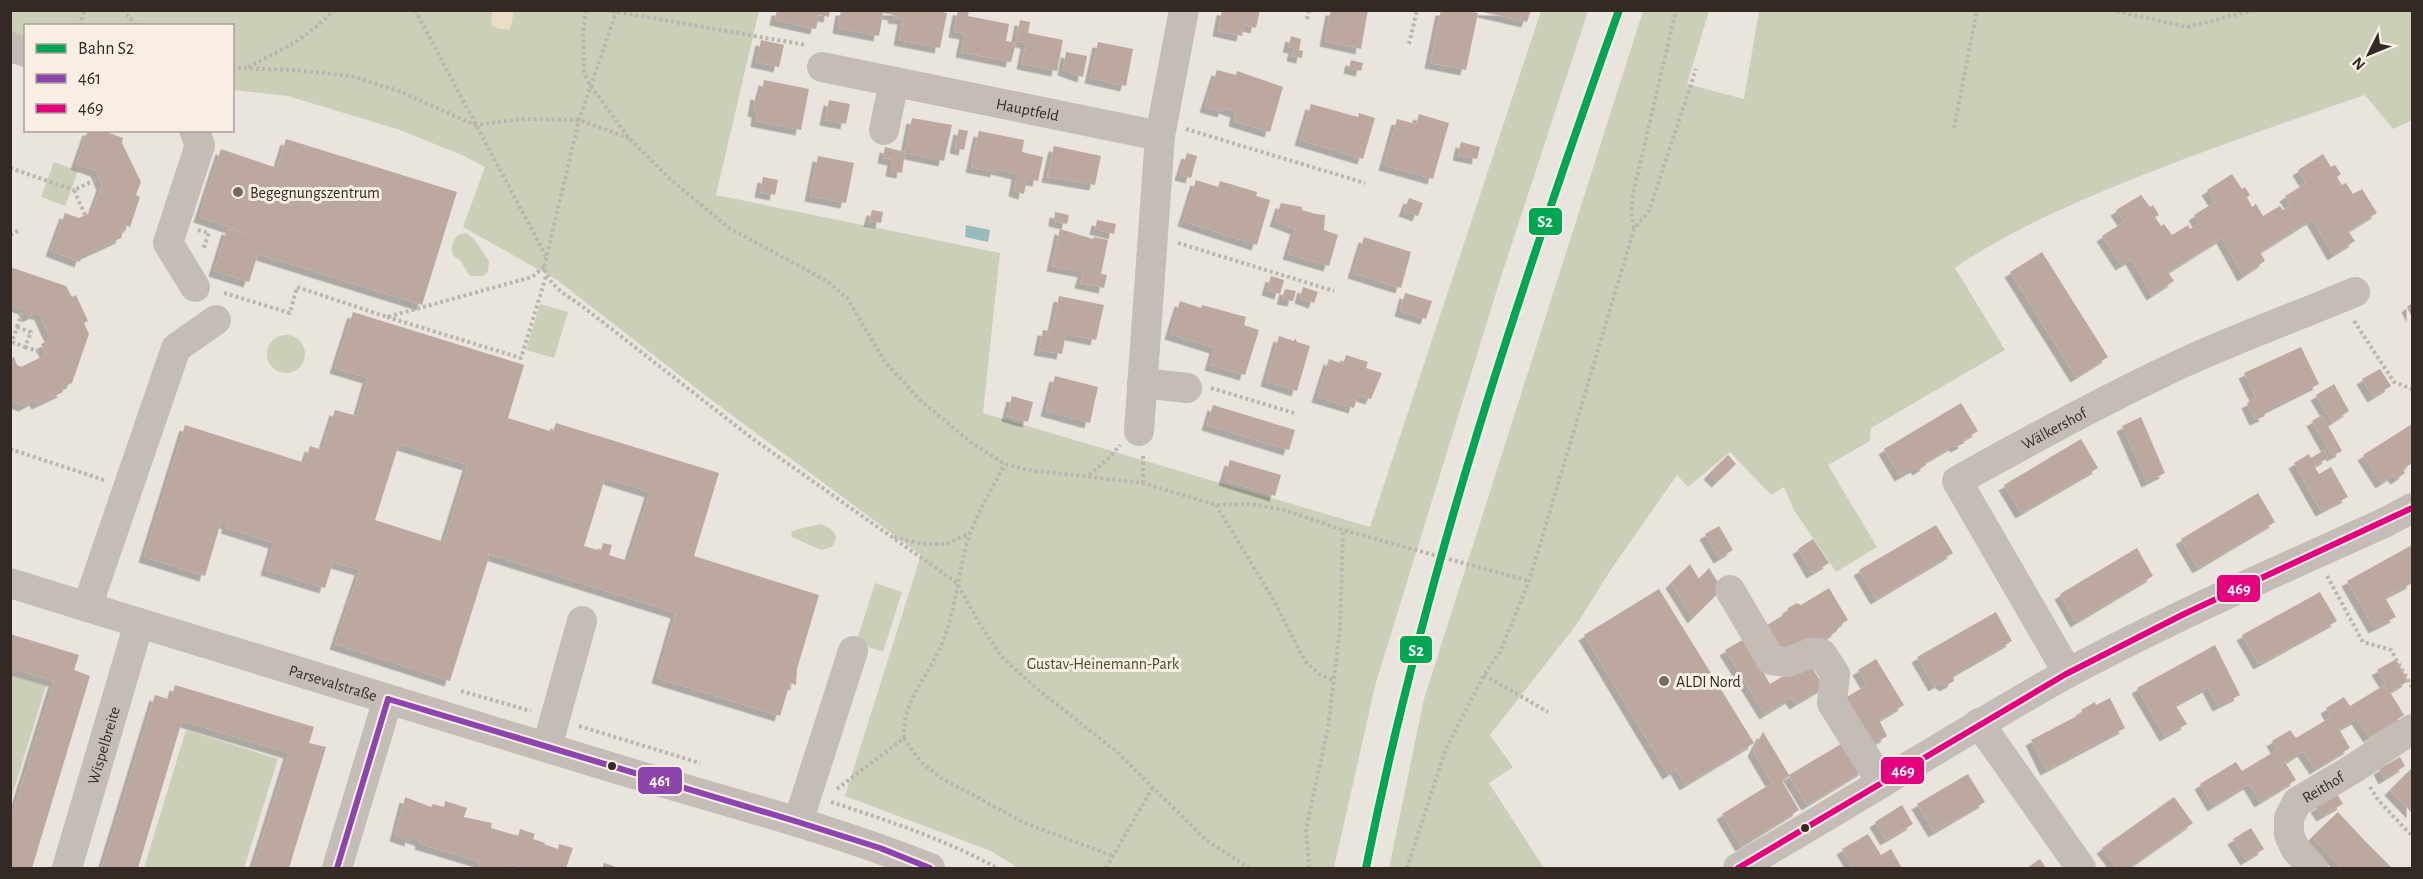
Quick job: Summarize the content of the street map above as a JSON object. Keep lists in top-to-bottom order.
{
  "streets": {
    "street": [
      "Hauptfeld",
      "Wälkershof",
      "Parsevalstraße",
      "Wispelbreite",
      "Reithof"
    ]
  },
  "crossings": [
    ["Parsevalstraße", "Wispelbreite"]
  ],
  "parks": ["Gustav-Heinemann-Park"],
  "places": ["Begegnungszentrum", "ALDI Nord"],
  "lines": ["rail line S2", "transit line 469", "transit line 461"],
  "legend": ["Bahn S2", "461", "469"],
  "north": "bottom left"
}
